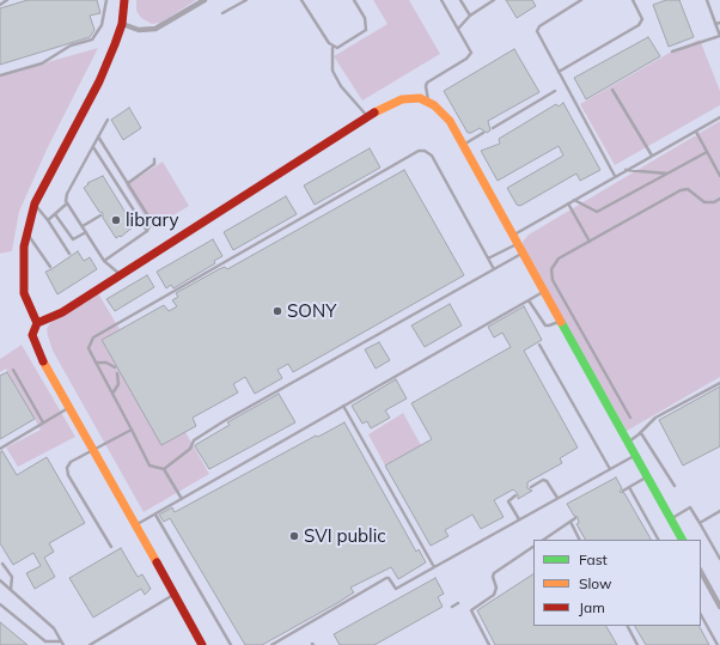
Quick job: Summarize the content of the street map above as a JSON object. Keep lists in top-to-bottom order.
{
  "places": ["library", "SONY", "SVI public"],
  "legend": ["Fast", "Slow", "Jam"]
}
